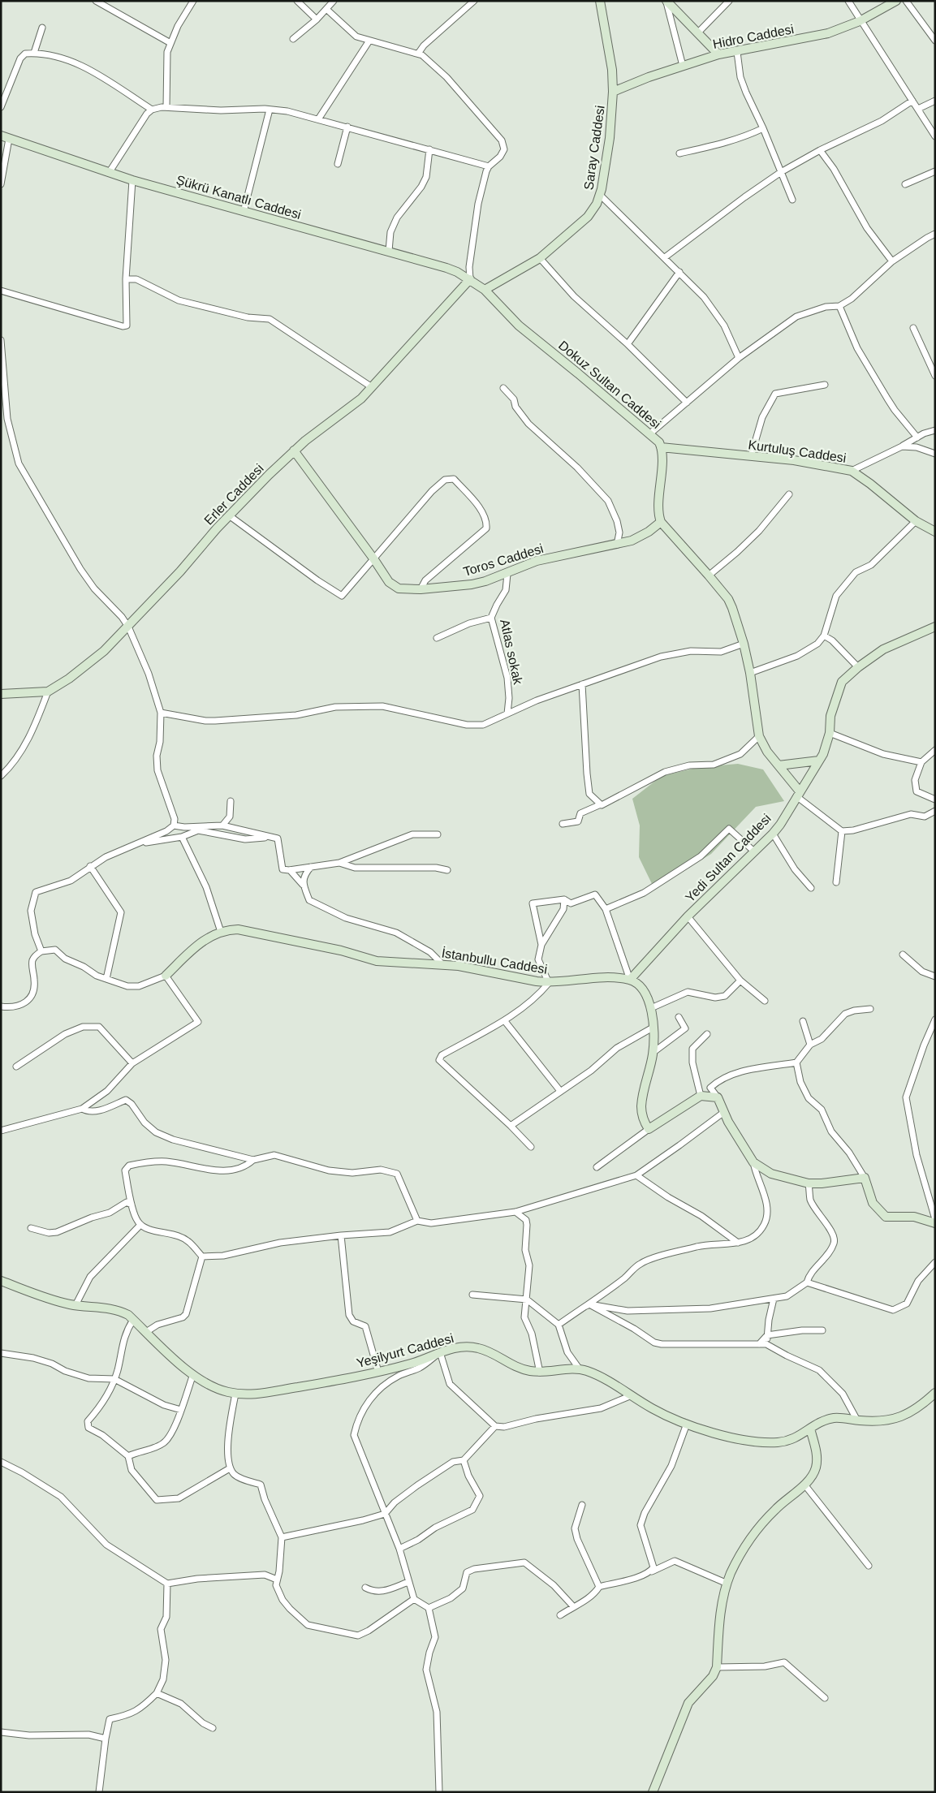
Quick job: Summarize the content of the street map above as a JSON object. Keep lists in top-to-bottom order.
{
  "streets": {
    "street": [
      "Hidro Caddesi",
      "Saray Caddesi",
      "Şükrü Kanatlı Caddesi",
      "Dokuz Sultan Caddesi",
      "Kurtuluş Caddesi",
      "Erler Caddesi",
      "Toros Caddesi",
      "Atlas sokak",
      "Yedi Sultan Caddesi",
      "İstanbullu Caddesi",
      "Yeşilyurt Caddesi"
    ]
  },
  "crossings": [
    ["Hidro Caddesi", "Saray Caddesi"],
    ["Saray Caddesi", "Dokuz Sultan Caddesi"],
    ["Şükrü Kanatlı Caddesi", "Dokuz Sultan Caddesi"],
    ["Şükrü Kanatlı Caddesi", "Erler Caddesi"],
    ["Dokuz Sultan Caddesi", "Kurtuluş Caddesi"],
    ["Dokuz Sultan Caddesi", "Erler Caddesi"],
    ["Dokuz Sultan Caddesi", "Toros Caddesi"],
    ["Erler Caddesi", "Toros Caddesi"],
    ["Toros Caddesi", "Atlas sokak"],
    ["Yedi Sultan Caddesi", "İstanbullu Caddesi"]
  ]
}
